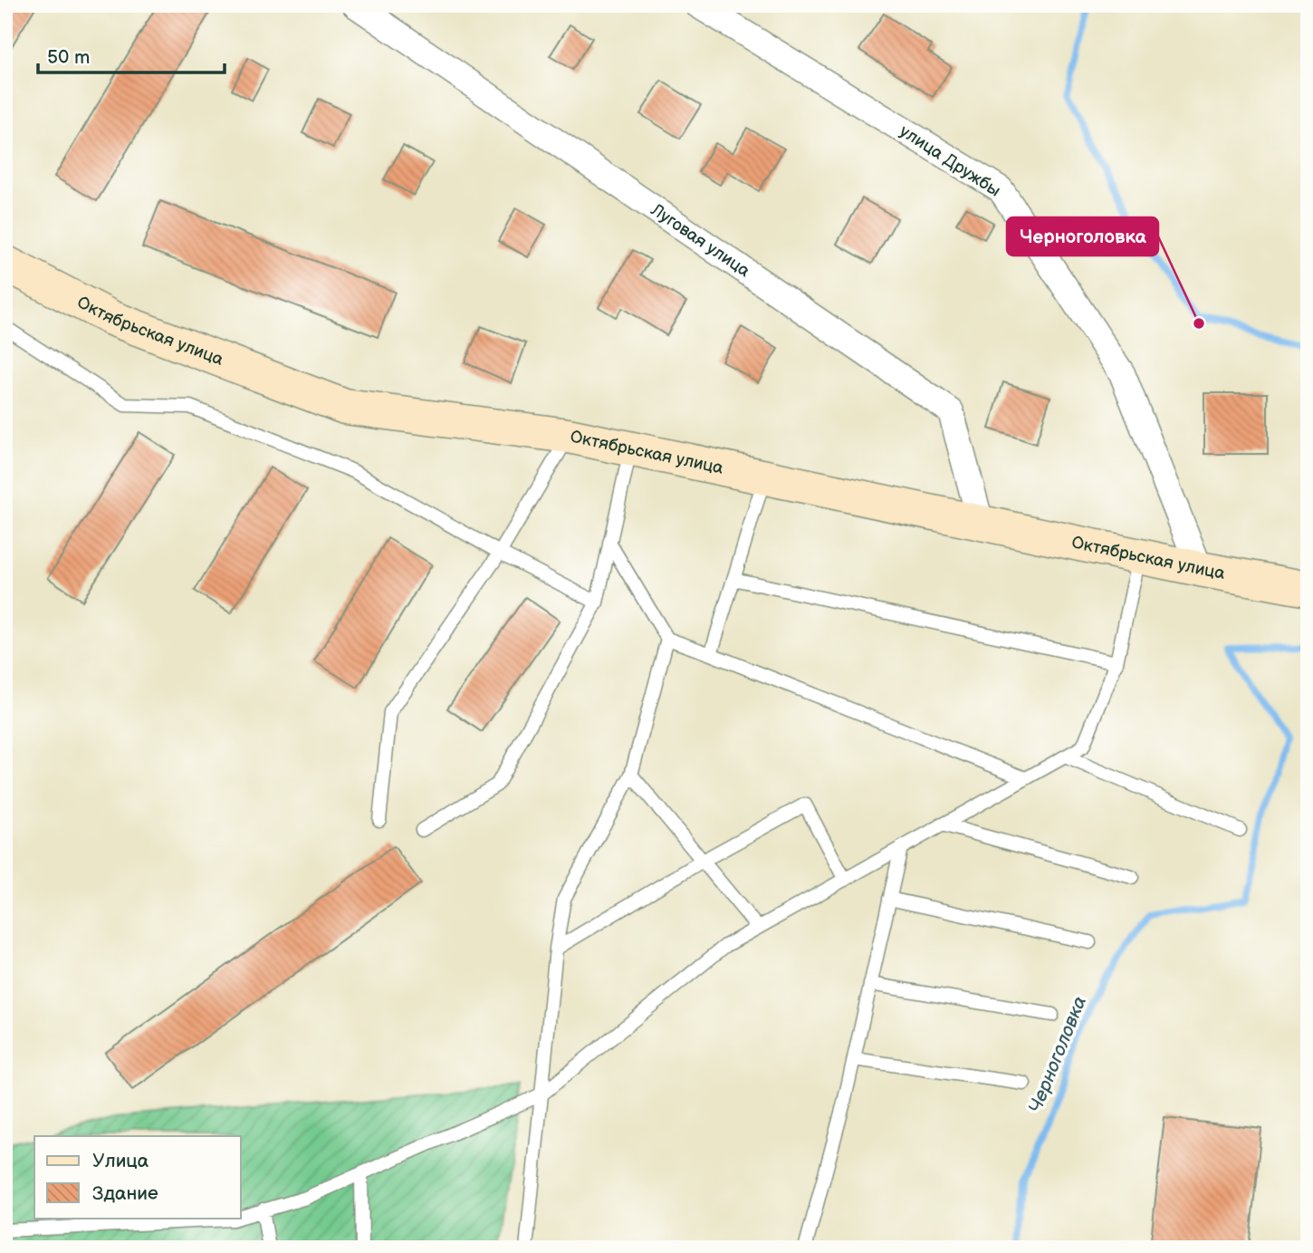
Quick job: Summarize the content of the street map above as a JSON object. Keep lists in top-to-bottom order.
{
  "streets": {
    "street": ["улица Дружбы", "Луговая улица", "Октябрьская улица"]
  },
  "crossings": [
    ["улица Дружбы", "Октябрьская улица"],
    ["Луговая улица", "Октябрьская улица"]
  ],
  "water": ["Черноголовка"],
  "places": ["Черноголовка"],
  "legend": ["Улица", "Здание"],
  "scale_bar": "50 m"
}
